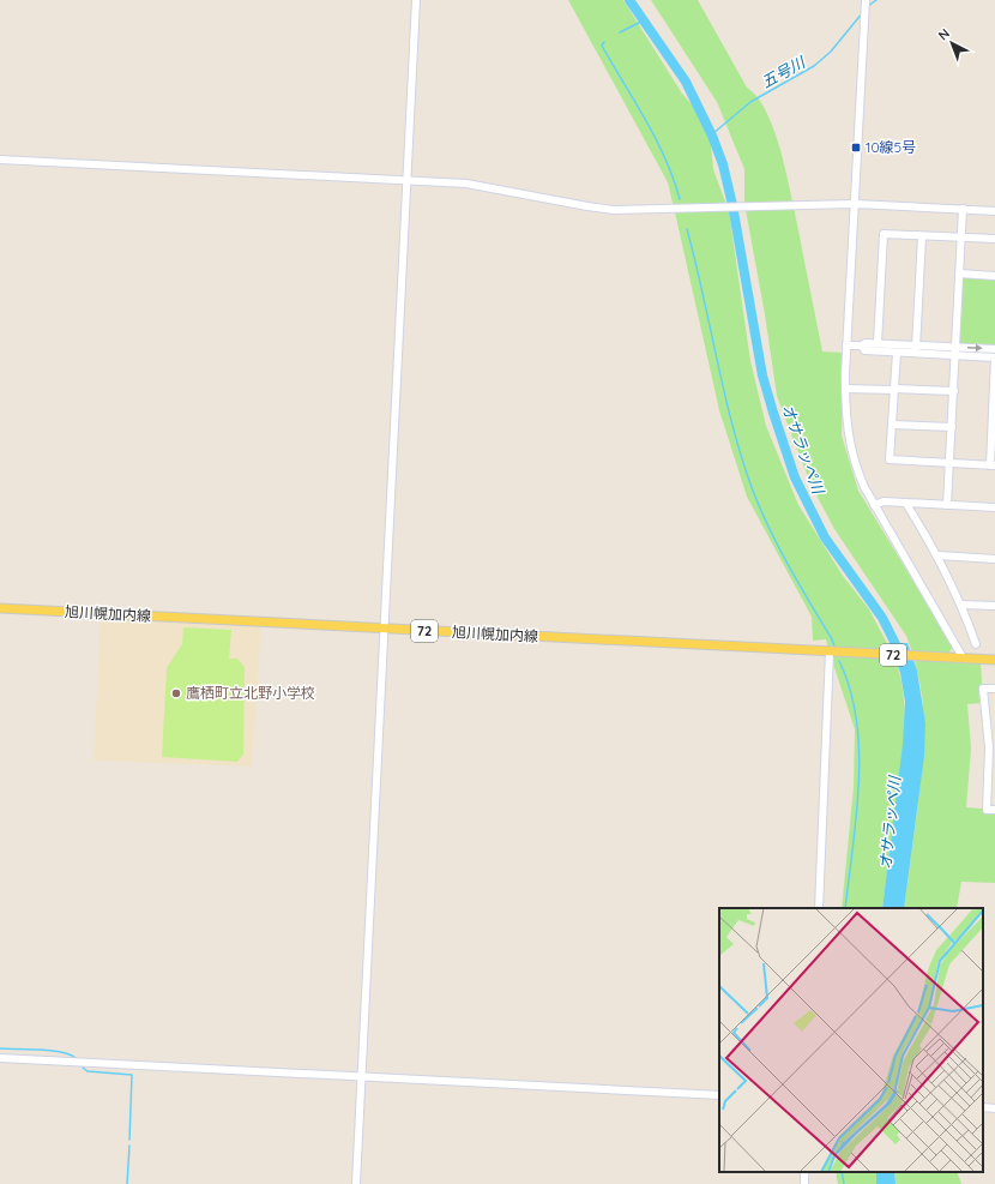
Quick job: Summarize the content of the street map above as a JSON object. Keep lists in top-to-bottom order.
{
  "streets": {
    "main road": ["旭川幌加内線", "72"]
  },
  "crossings": [
    ["旭川幌加内線", "72"]
  ],
  "water": ["五号川", "オサラッペ川"],
  "places": {
    "transit": ["10線5号"],
    "other": ["鷹栖町立北野小学校"]
  },
  "north": "top left"
}
